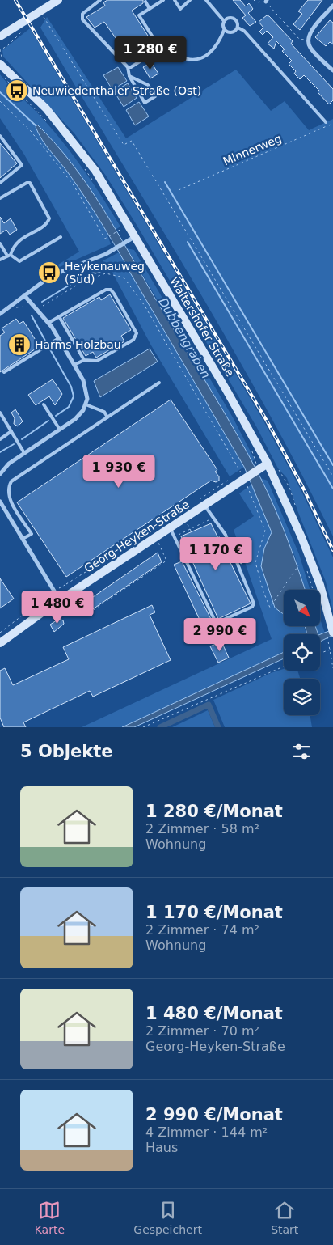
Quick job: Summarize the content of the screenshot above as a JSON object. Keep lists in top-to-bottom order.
{
  "streets": {
    "main road": ["Waltershofer Straße", "Georg-Heyken-Straße"],
    "path": ["Minnerweg"]
  },
  "crossings": [
    ["Waltershofer Straße", "Georg-Heyken-Straße"]
  ],
  "water": ["Dubbengraben"],
  "places": {
    "bus stop": ["Neuwiedenthaler Straße (Ost)", "Heykenauweg (Süd)"],
    "building": ["Harms Holzbau"]
  },
  "north": "bottom right",
  "page": {
    "price": [
      "1 280 €",
      "1 930 €",
      "1 170 €",
      "1 480 €",
      "2 990 €"
    ],
    "heading": "5 Objekte",
    "list": [
      {
        "name": "1 280 €/Monat",
        "note": "2 Zimmer · 58 m² · Wohnung"
      },
      {
        "name": "1 170 €/Monat",
        "note": "2 Zimmer · 74 m² · Wohnung"
      },
      {
        "name": "1 480 €/Monat",
        "note": "2 Zimmer · 70 m² · Georg-Heyken-Straße"
      },
      {
        "name": "2 990 €/Monat",
        "note": "4 Zimmer · 144 m² · Haus"
      }
    ],
    "tabs": ["Karte", "Gespeichert", "Start"]
  }
}
